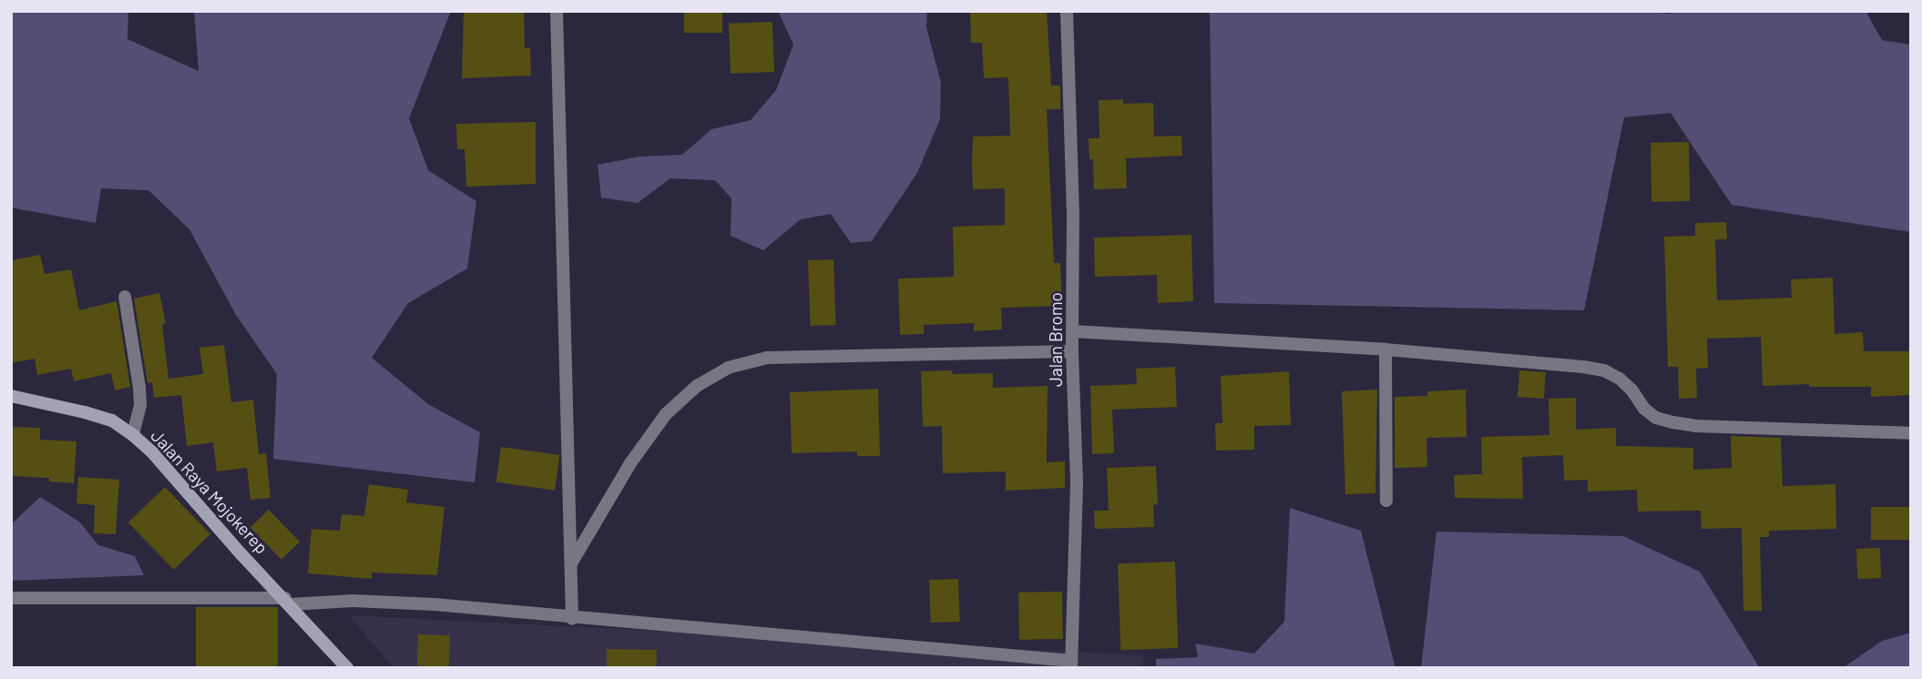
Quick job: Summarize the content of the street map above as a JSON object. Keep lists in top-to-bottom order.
{
  "streets": {
    "main road": ["Jalan Raya Mojokerep"],
    "street": ["Jalan Bromo"]
  }
}
